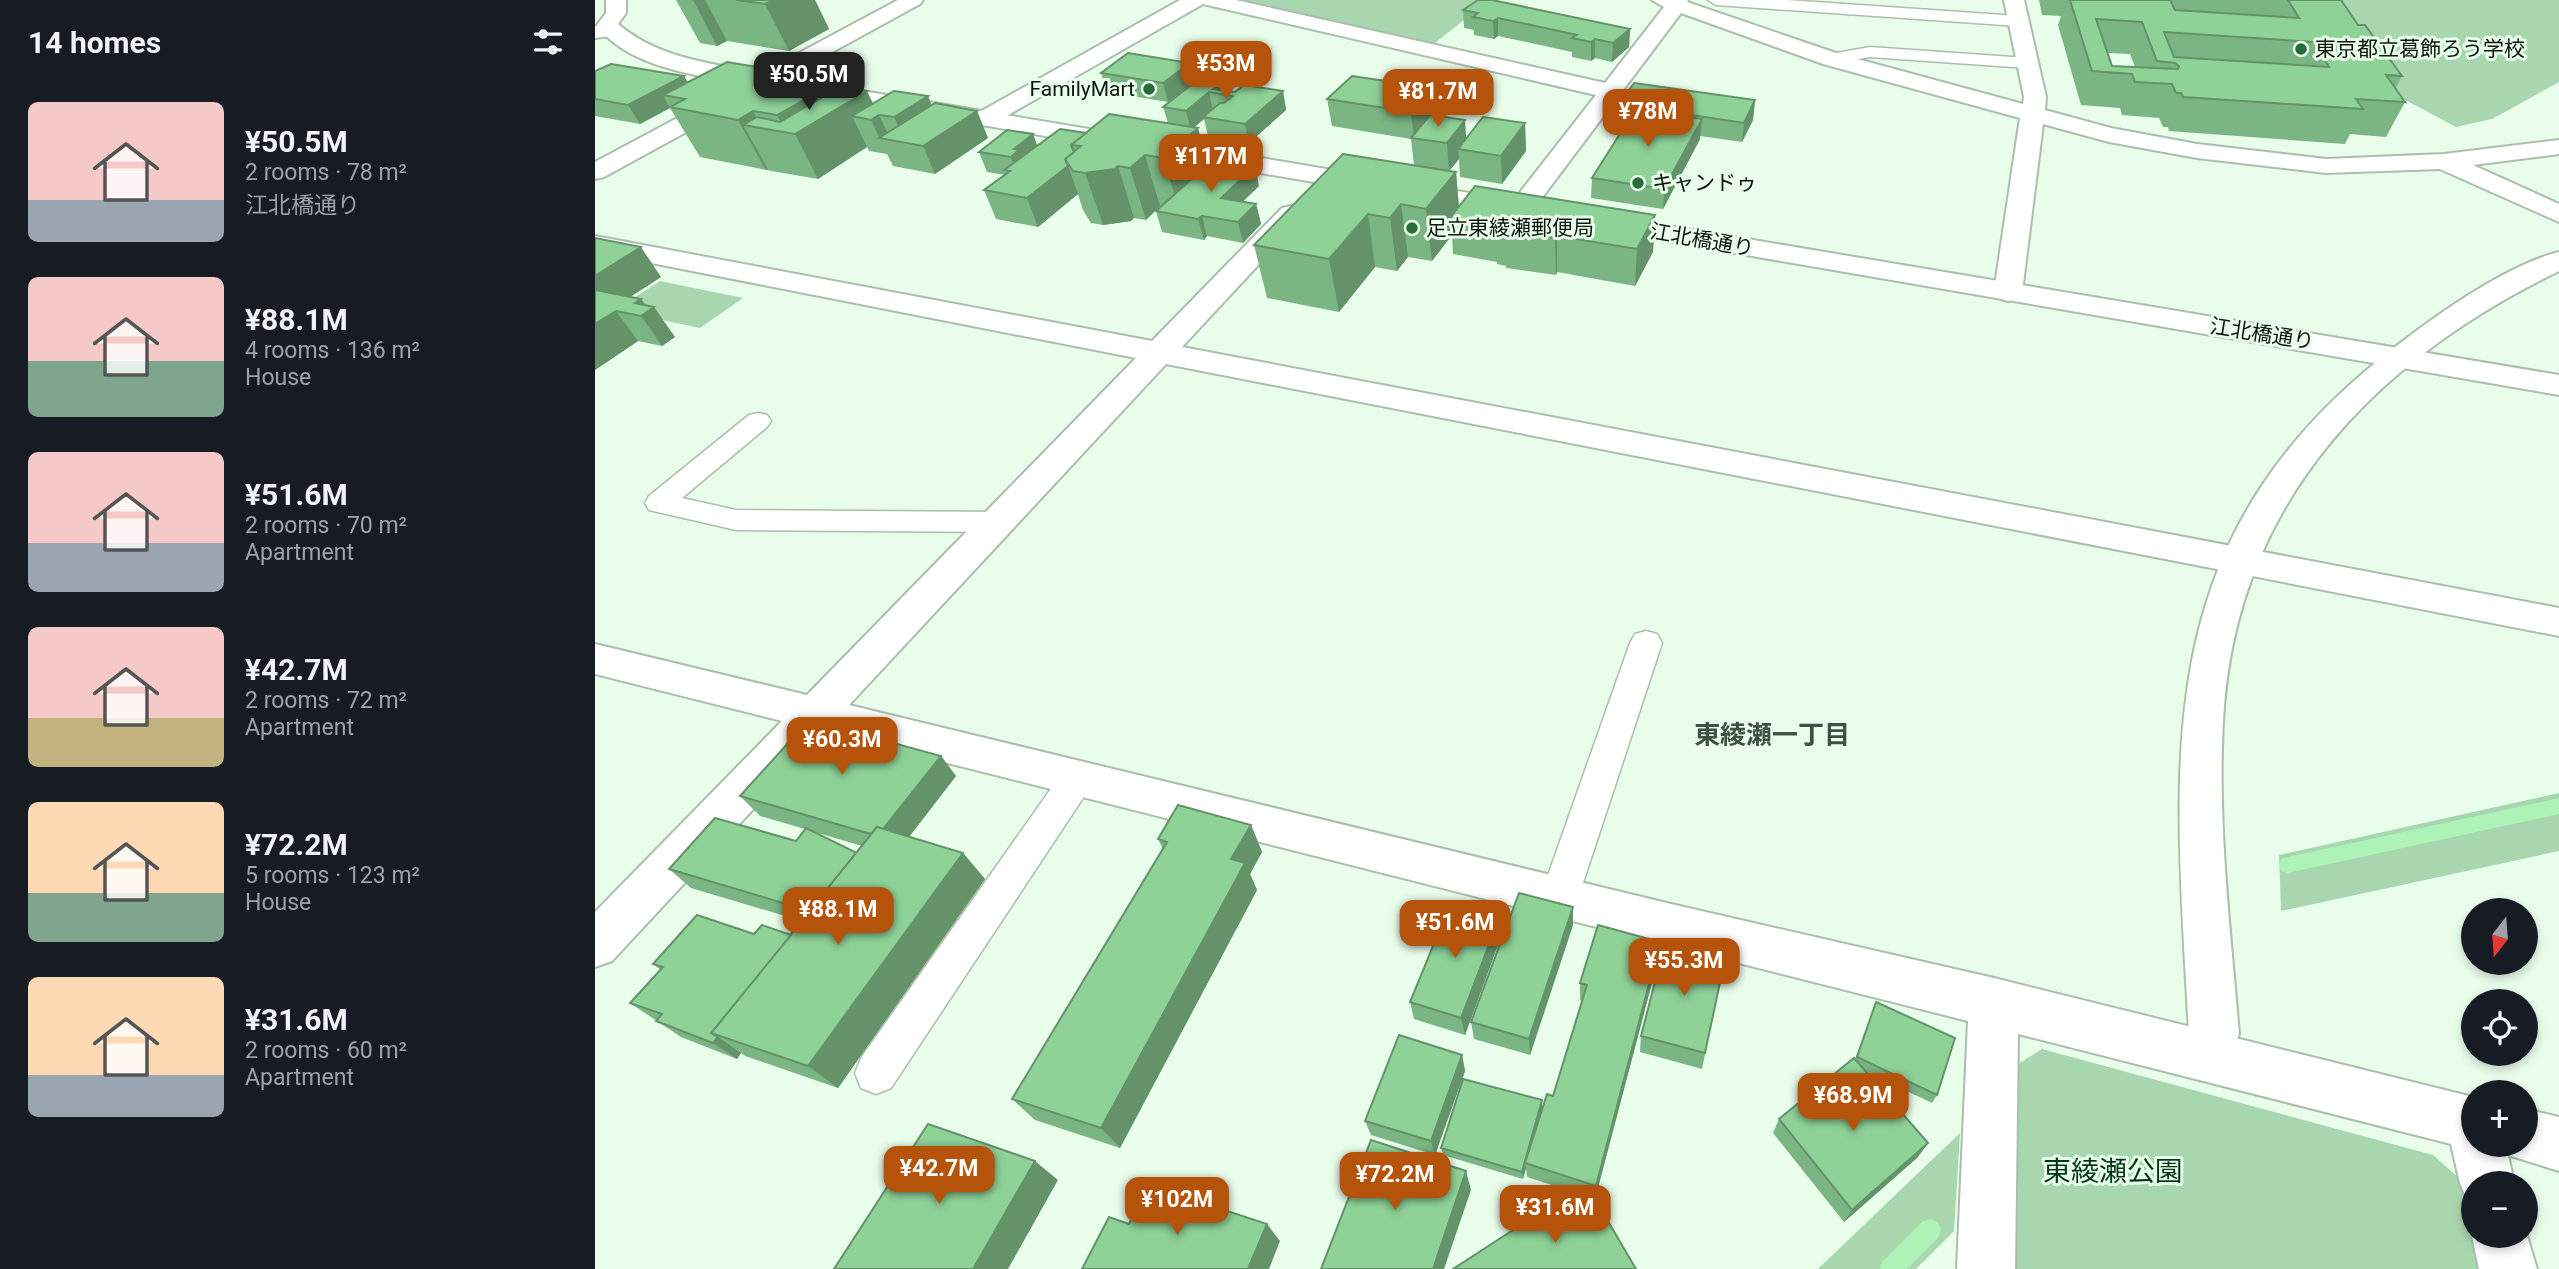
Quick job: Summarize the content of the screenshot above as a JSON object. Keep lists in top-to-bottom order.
{
  "streets": {
    "street": ["江北橋通り"]
  },
  "districts": ["東綾瀬一丁目"],
  "parks": ["東綾瀬公園"],
  "places": [
    "東京都立葛飾ろう学校",
    "FamilyMart",
    "キャンドゥ",
    "足立東綾瀬郵便局"
  ],
  "north": "bottom",
  "page": {
    "heading": "14 homes",
    "price": [
      "¥53M",
      "¥50.5M",
      "¥81.7M",
      "¥78M",
      "¥117M",
      "¥60.3M",
      "¥88.1M",
      "¥51.6M",
      "¥55.3M",
      "¥68.9M",
      "¥42.7M",
      "¥72.2M",
      "¥102M",
      "¥31.6M"
    ],
    "list": [
      {
        "name": "¥50.5M",
        "note": "2 rooms · 78 m² · 江北橋通り"
      },
      {
        "name": "¥88.1M",
        "note": "4 rooms · 136 m² · House"
      },
      {
        "name": "¥51.6M",
        "note": "2 rooms · 70 m² · Apartment"
      },
      {
        "name": "¥42.7M",
        "note": "2 rooms · 72 m² · Apartment"
      },
      {
        "name": "¥72.2M",
        "note": "5 rooms · 123 m² · House"
      },
      {
        "name": "¥31.6M",
        "note": "2 rooms · 60 m² · Apartment"
      }
    ],
    "map_buttons": ["+", "−"]
  }
}
